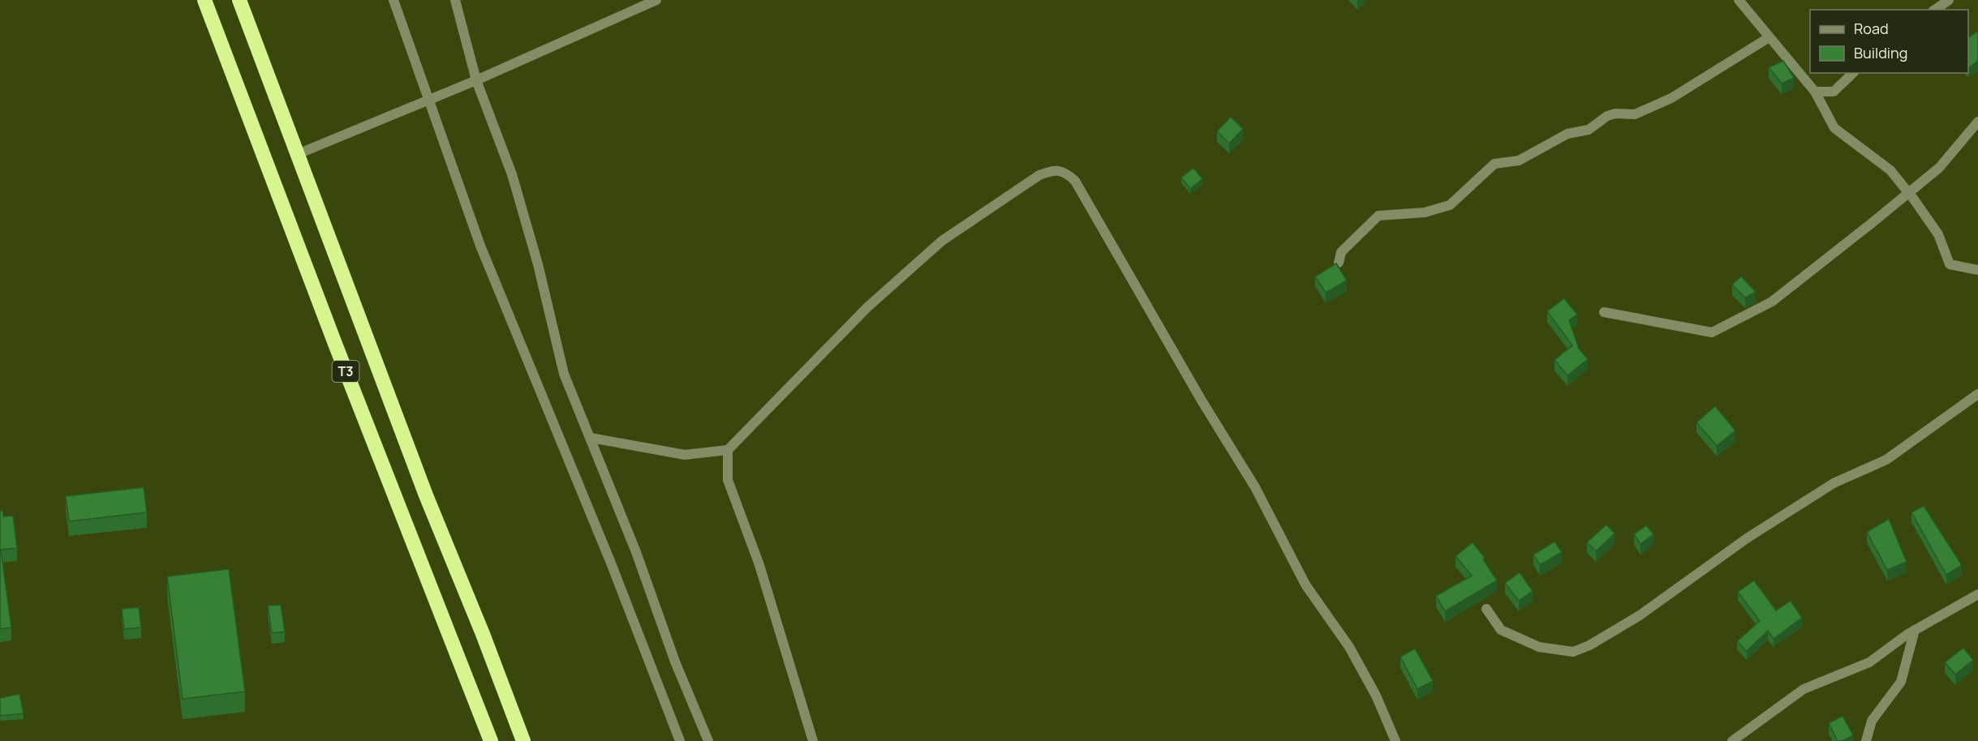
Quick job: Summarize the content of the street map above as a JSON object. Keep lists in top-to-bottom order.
{
  "streets": {
    "highway": ["T3"]
  },
  "legend": ["Road", "Building"]
}
